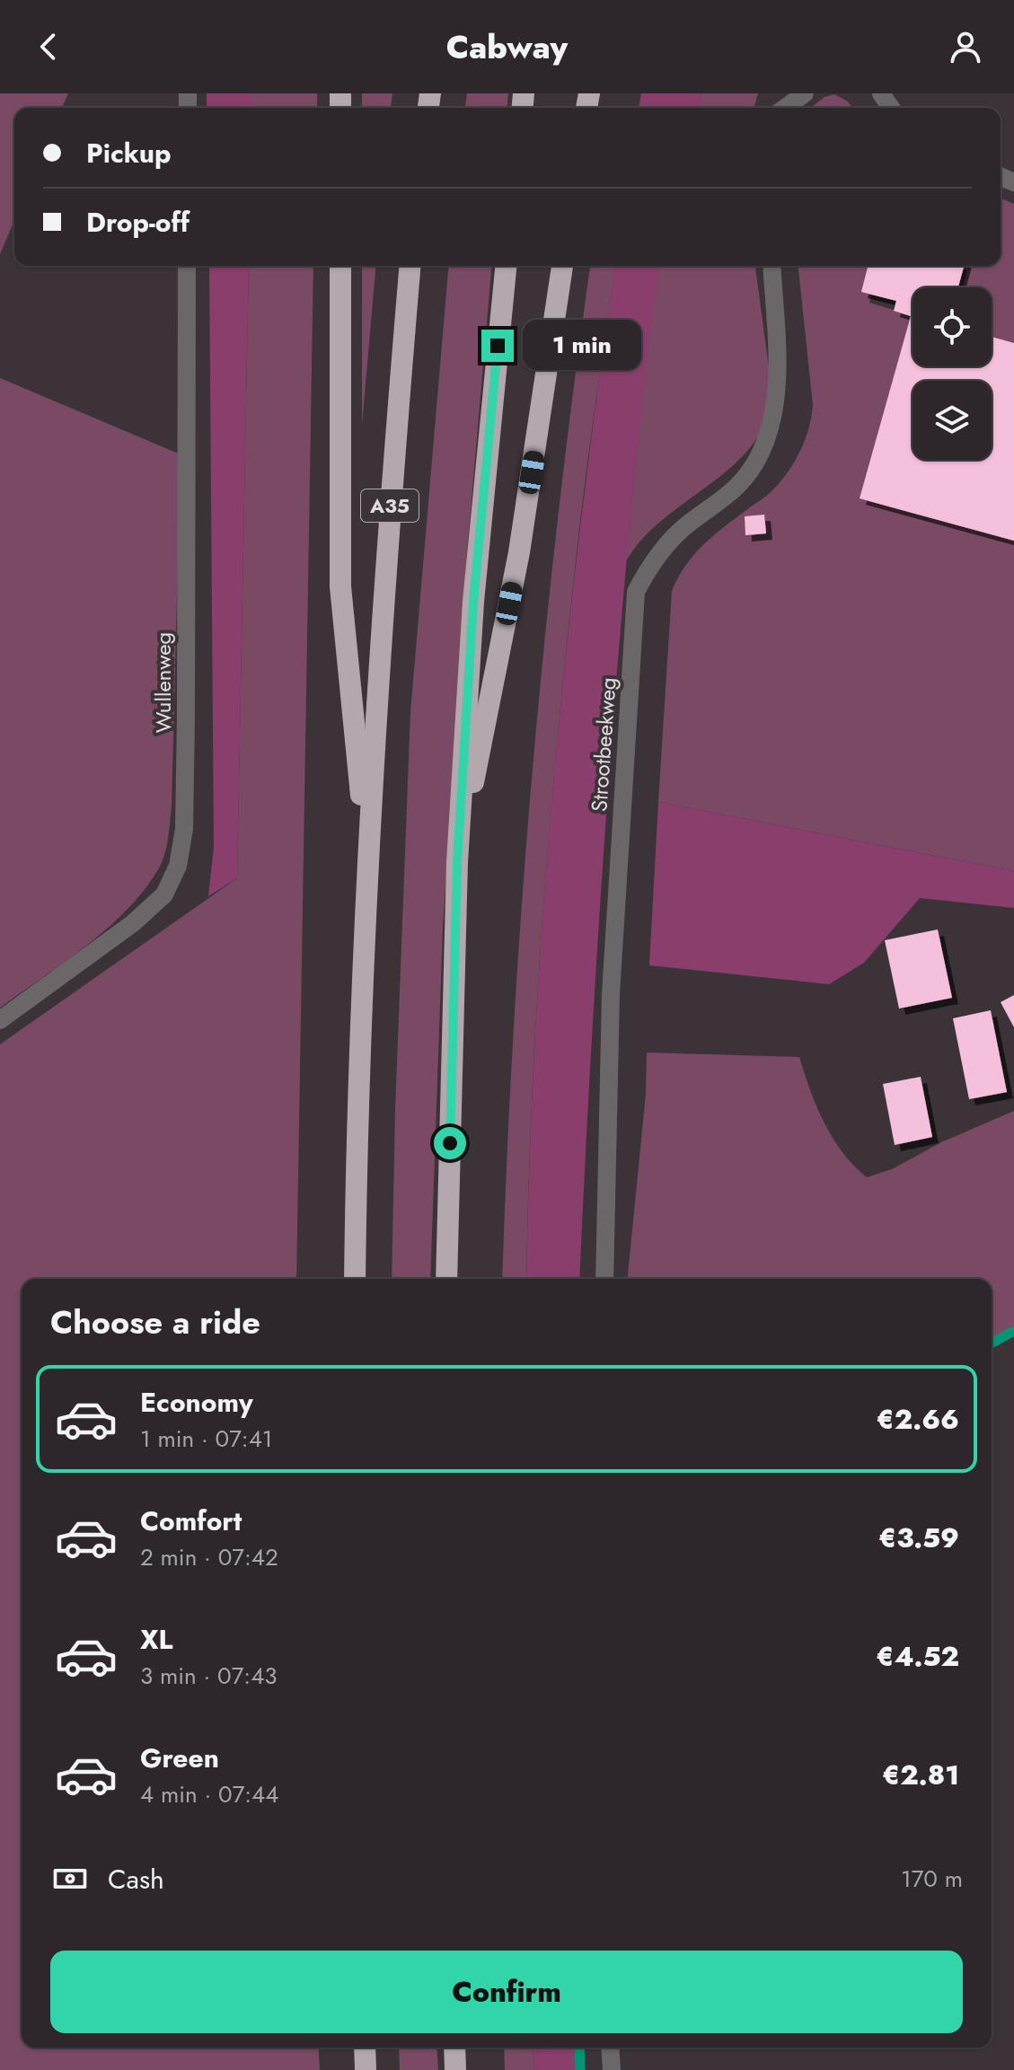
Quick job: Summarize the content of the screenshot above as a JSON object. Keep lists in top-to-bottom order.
{
  "streets": {
    "highway": ["A35"],
    "street": ["Wullenweg", "Strootbeekweg"]
  },
  "page": {
    "header": "Cabway",
    "banner": ["Pickup", "Drop-off"],
    "bubble": "1 min",
    "heading": "Choose a ride",
    "list": [
      {
        "name": "Economy",
        "note": "1 min · 07:41",
        "value": "€2.66"
      },
      {
        "name": "Comfort",
        "note": "2 min · 07:42",
        "value": "€3.59"
      },
      {
        "name": "XL",
        "note": "3 min · 07:43",
        "value": "€4.52"
      },
      {
        "name": "Green",
        "note": "4 min · 07:44",
        "value": "€2.81"
      }
    ],
    "pay": ["Cash", "170 m"],
    "buttons": "Confirm"
  }
}
